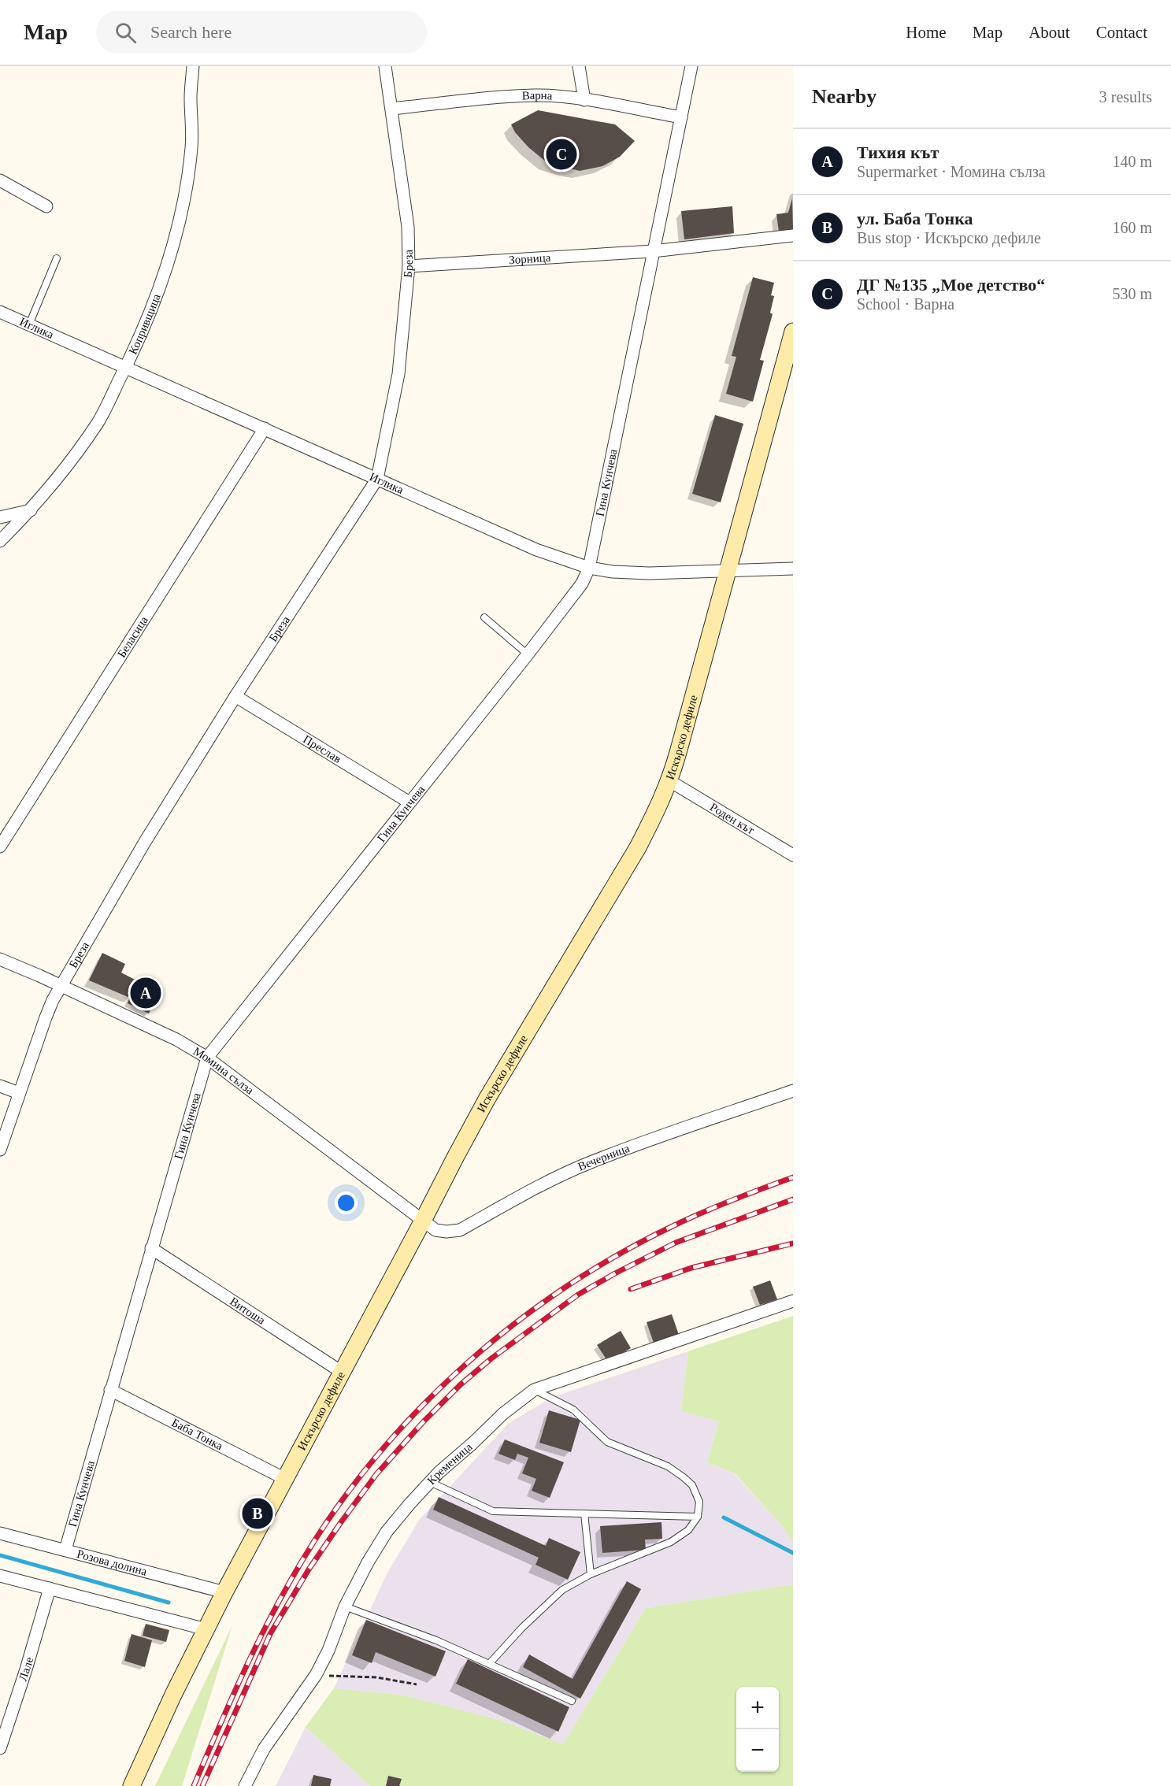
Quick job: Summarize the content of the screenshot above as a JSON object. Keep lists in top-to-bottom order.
{
  "streets": {
    "main road": ["Искърско дефиле"],
    "street": [
      "Варна",
      "Зорница",
      "Бреза",
      "Копривщица",
      "Иглика",
      "Гина Кунчева",
      "Беласица",
      "Преслав",
      "Роден кът",
      "Момина сълза",
      "Вечерница",
      "Витоша",
      "Баба Тонка",
      "Кременица",
      "Розова долина",
      "Лале"
    ]
  },
  "crossings": [
    ["Варна", "Бреза"],
    ["Варна", "Гина Кунчева"],
    ["Зорница", "Бреза"],
    ["Зорница", "Гина Кунчева"],
    ["Бреза", "Иглика"],
    ["Бреза", "Преслав"],
    ["Бреза", "Момина сълза"],
    ["Копривщица", "Иглика"],
    ["Иглика", "Гина Кунчева"],
    ["Иглика", "Беласица"],
    ["Иглика", "Искърско дефиле"],
    ["Гина Кунчева", "Преслав"],
    ["Гина Кунчева", "Момина сълза"],
    ["Гина Кунчева", "Витоша"],
    ["Гина Кунчева", "Баба Тонка"],
    ["Гина Кунчева", "Розова долина"],
    ["Искърско дефиле", "Роден кът"],
    ["Искърско дефиле", "Момина сълза"],
    ["Искърско дефиле", "Вечерница"],
    ["Искърско дефиле", "Витоша"],
    ["Искърско дефиле", "Баба Тонка"],
    ["Искърско дефиле", "Розова долина"],
    ["Момина сълза", "Вечерница"]
  ],
  "page": {
    "header": "Map",
    "search": "Search here",
    "nav": [
      "Home",
      "Map",
      "About",
      "Contact"
    ],
    "heading": ["Nearby", "3 results"],
    "list": [
      {
        "mark": "A",
        "name": "Тихия кът",
        "note": "Supermarket · Момина сълза",
        "value": "140 m"
      },
      {
        "mark": "B",
        "name": "ул. Баба Тонка",
        "note": "Bus stop · Искърско дефиле",
        "value": "160 m"
      },
      {
        "mark": "C",
        "name": "ДГ №135 „Мое детство“",
        "note": "School · Варна",
        "value": "530 m"
      }
    ],
    "pins": ["C", "A", "B"],
    "map_buttons": ["+", "−"]
  }
}
